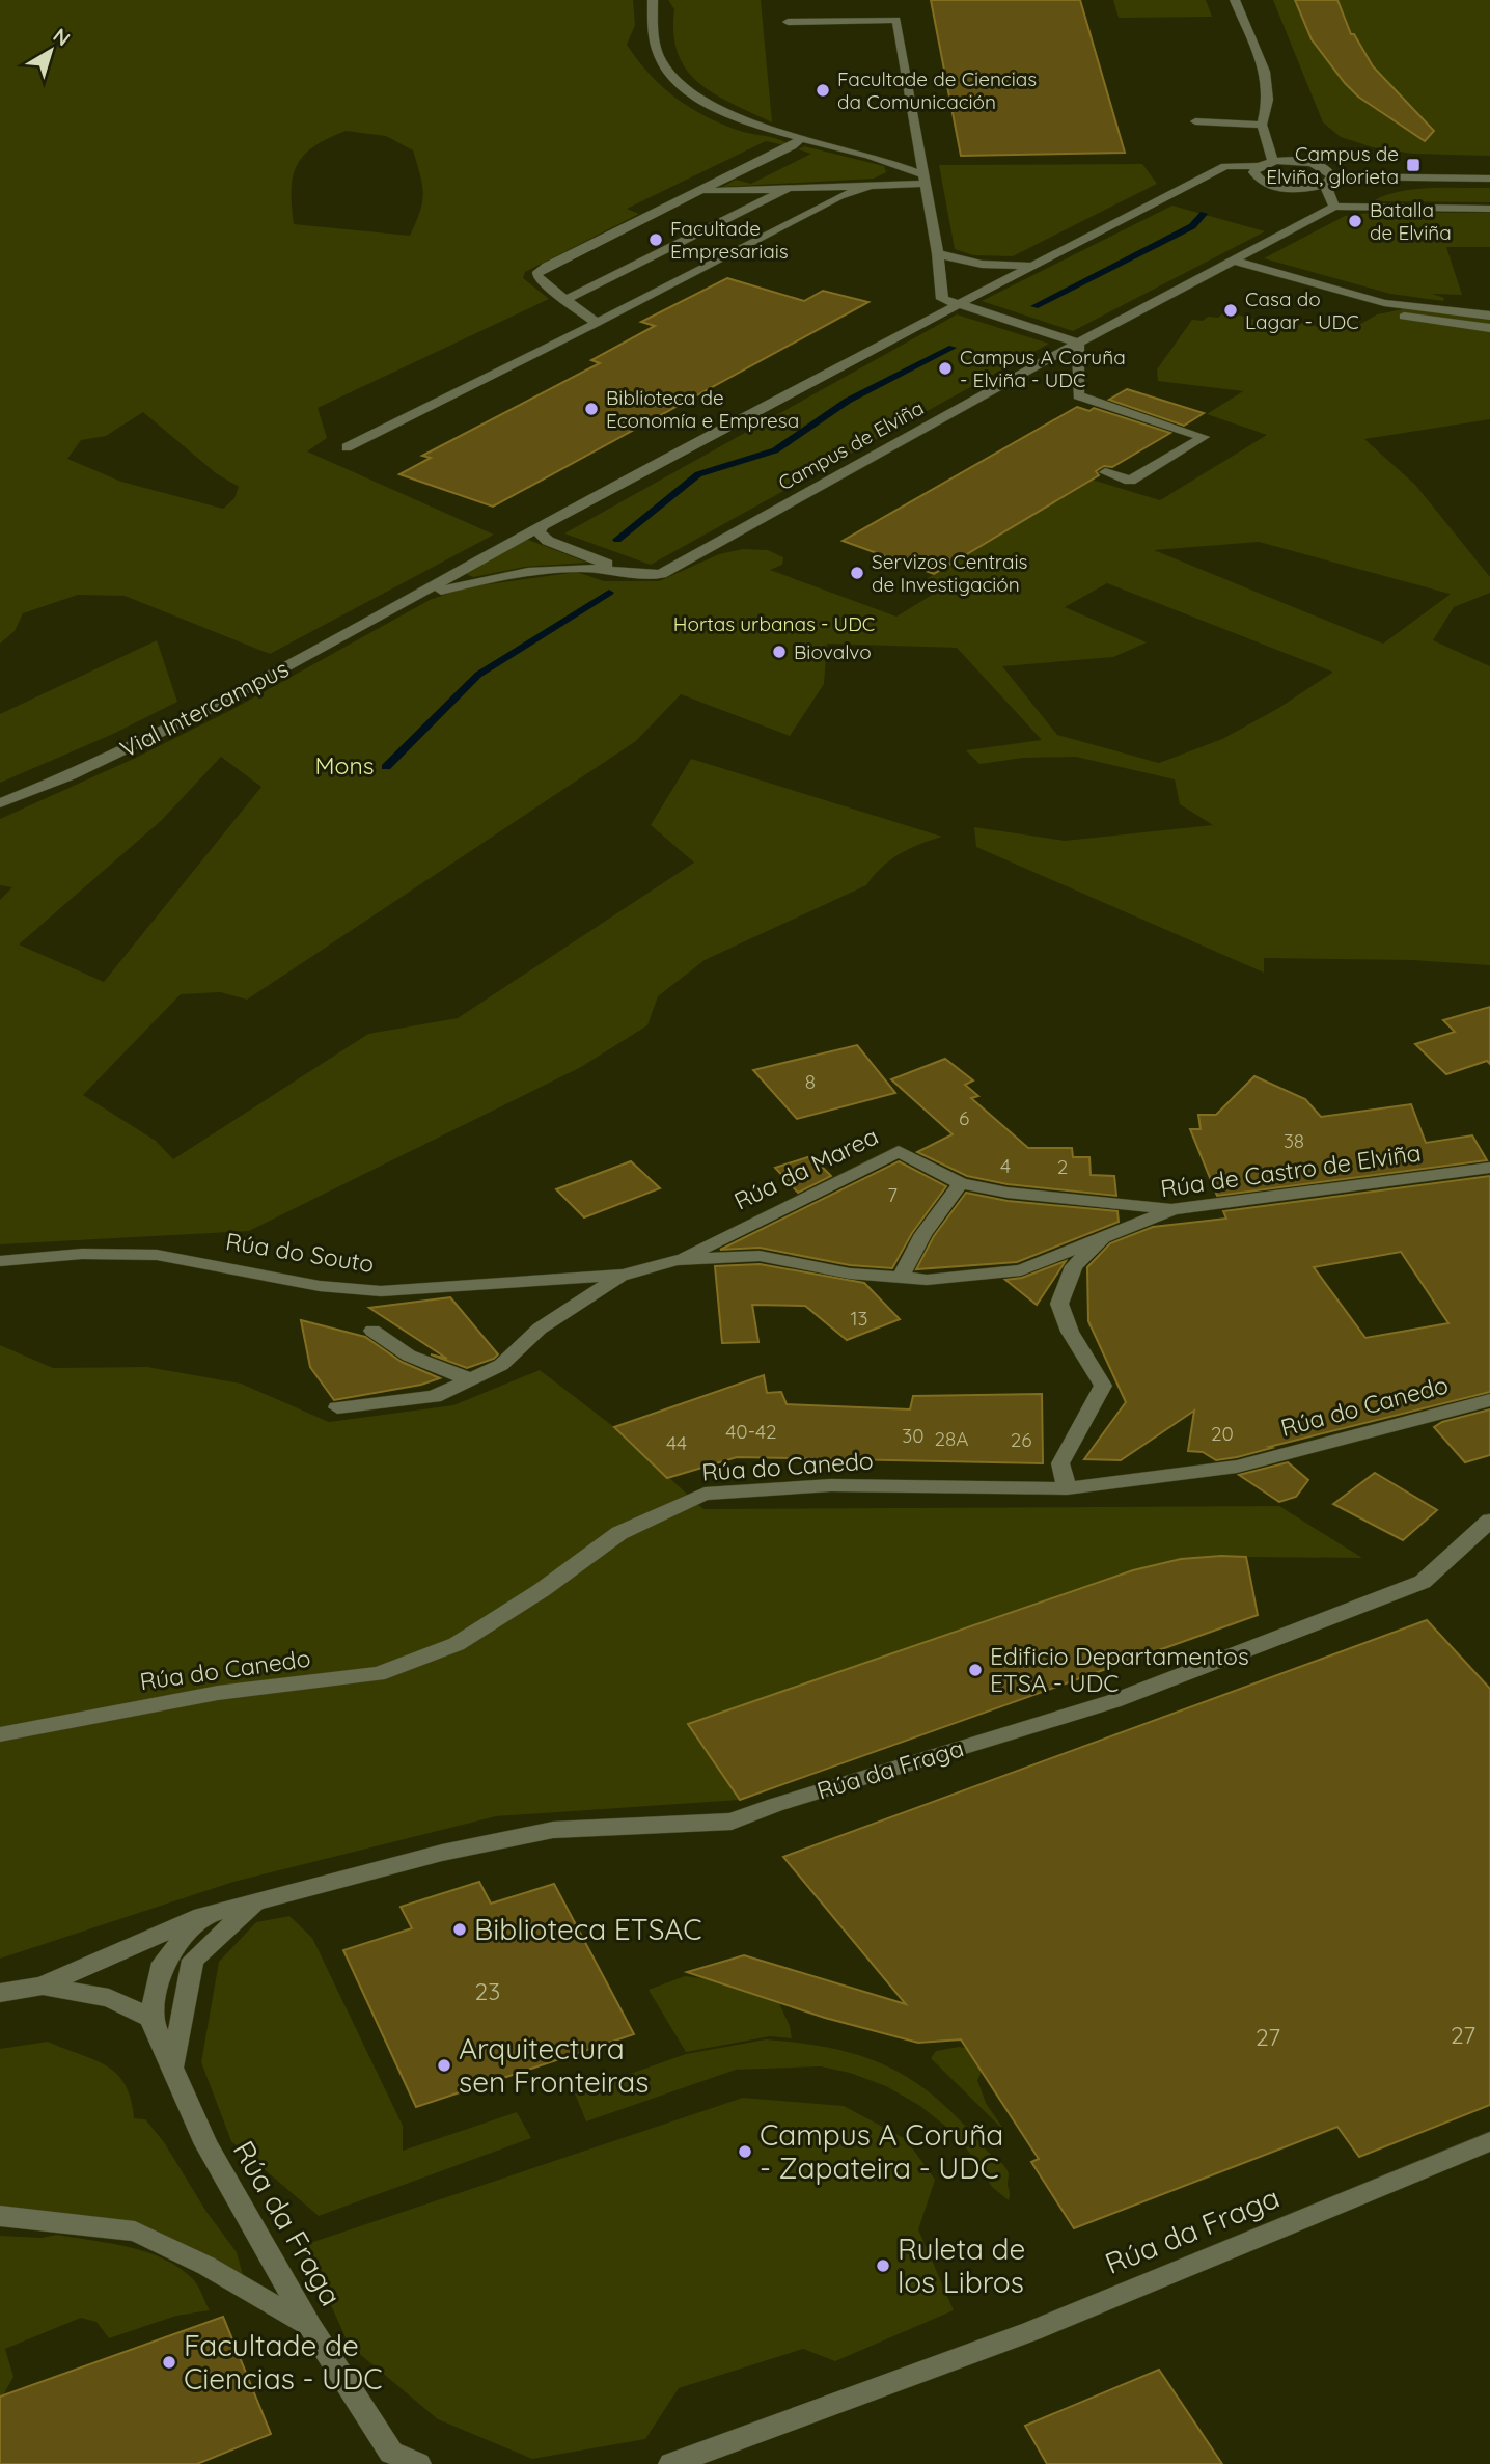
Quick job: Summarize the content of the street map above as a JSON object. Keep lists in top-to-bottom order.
{
  "streets": {
    "street": [
      "Campus de Elviña",
      "Vial Intercampus",
      "Rúa da Marea",
      "Rúa de Castro de Elviña",
      "Rúa do Souto",
      "Rúa do Canedo",
      "Rúa da Fraga"
    ]
  },
  "crossings": [
    ["Campus de Elviña", "Vial Intercampus"],
    ["Rúa da Marea", "Rúa de Castro de Elviña"],
    ["Rúa da Marea", "Rúa do Souto"],
    ["Rúa de Castro de Elviña", "Rúa do Souto"]
  ],
  "parks": ["Hortas urbanas - UDC", "Mons"],
  "places": {
    "other": [
      "Facultade de Ciencias da Comunicación",
      "Batalla de Elviña",
      "Facultade Empresariais",
      "Casa do Lagar - UDC",
      "Campus A Coruña - Elviña - UDC",
      "Biblioteca de Economía e Empresa",
      "Servizos Centrais de Investigación",
      "Biovalvo",
      "Edificio Departamentos ETSA - UDC",
      "Biblioteca ETSAC",
      "Arquitectura sen Fronteiras",
      "Campus A Coruña - Zapateira - UDC",
      "Ruleta de los Libros",
      "Facultade de Ciencias - UDC"
    ],
    "transit": ["Campus de Elviña, glorieta"]
  },
  "house_numbers": [
    "8",
    "6",
    "38",
    "4",
    "2",
    "7",
    "13",
    "40-42",
    "20",
    "30",
    "28A",
    "26",
    "44",
    "23",
    "27",
    "27"
  ],
  "north": "top right"
}
